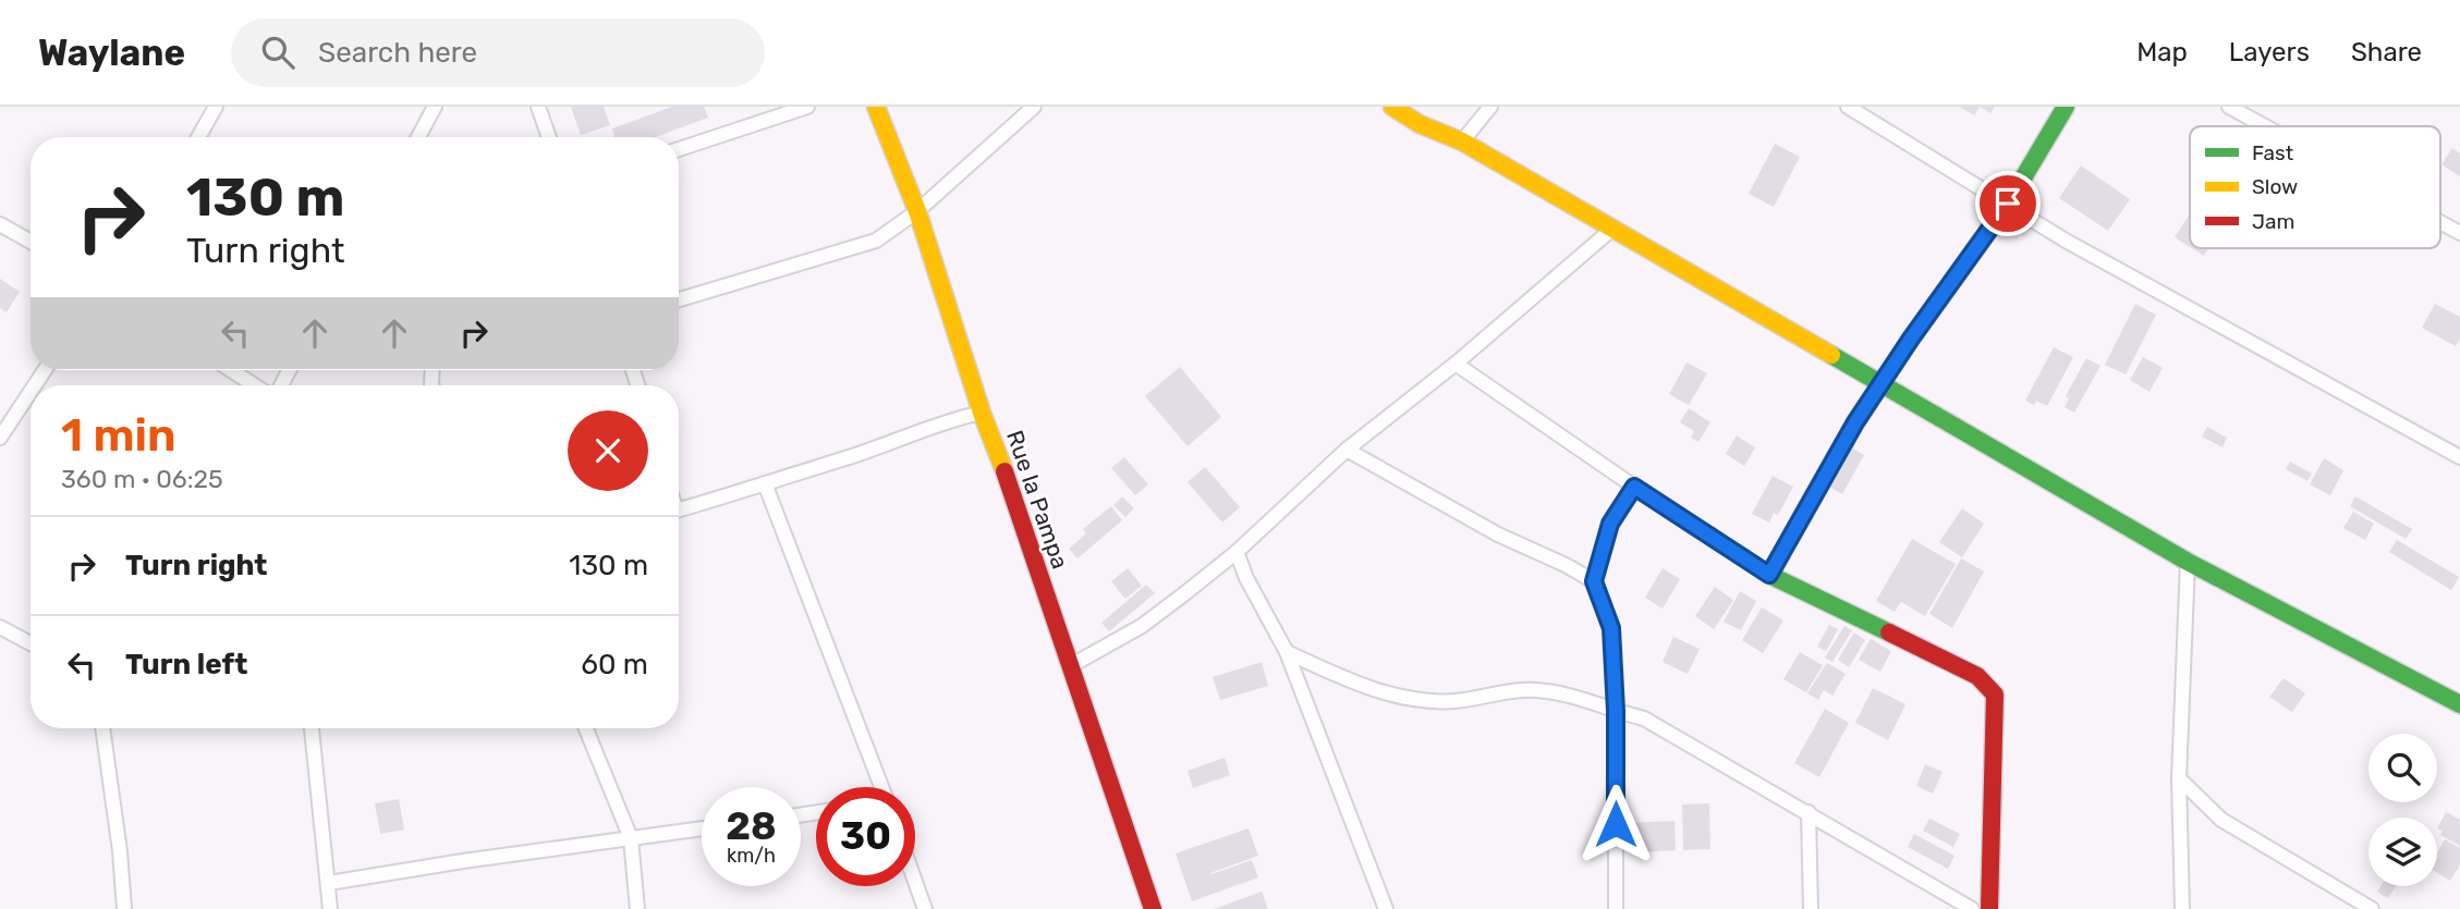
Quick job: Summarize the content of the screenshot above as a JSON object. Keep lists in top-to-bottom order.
{
  "streets": {
    "street": ["Rue la Pampa"]
  },
  "legend": ["Fast", "Slow", "Jam"],
  "page": {
    "header": "Waylane",
    "search": "Search here",
    "nav": ["Map", "Layers", "Share"],
    "turn": ["130 m", "Turn right"],
    "heading": ["1 min", "360 m · 06:25"],
    "list": [
      {
        "name": "Turn right",
        "value": "130 m"
      },
      {
        "name": "Turn left",
        "value": "60 m"
      }
    ],
    "speed": "28 km/h",
    "limit": "30"
  }
}
